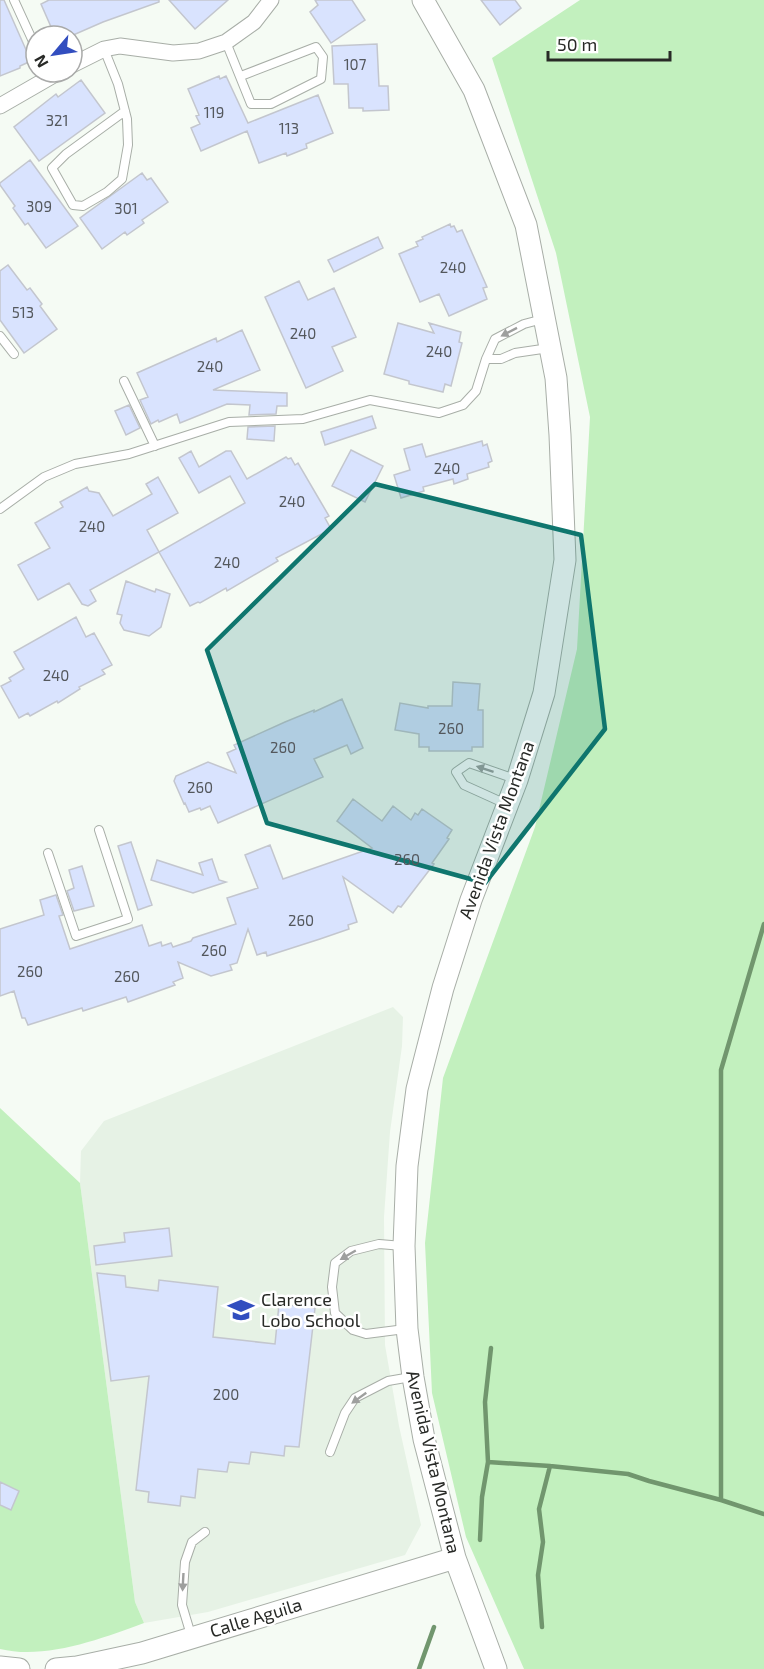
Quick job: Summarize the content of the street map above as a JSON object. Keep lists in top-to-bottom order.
{
  "streets": {
    "street": ["Avenida Vista Montana", "Calle Aguila"]
  },
  "crossings": [
    ["Avenida Vista Montana", "Calle Aguila"]
  ],
  "places": {
    "school or university": ["Clarence Lobo School"]
  },
  "house_numbers": [
    "107",
    "119",
    "321",
    "113",
    "309",
    "301",
    "240",
    "513",
    "240",
    "240",
    "240",
    "240",
    "240",
    "240",
    "240",
    "240",
    "260",
    "260",
    "260",
    "260",
    "260",
    "260",
    "260",
    "260",
    "200"
  ],
  "scale_bar": "50 m",
  "north": "bottom left"
}
